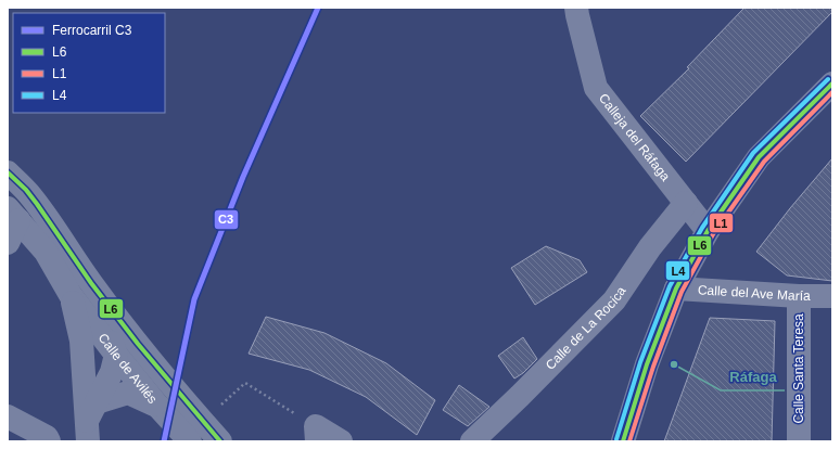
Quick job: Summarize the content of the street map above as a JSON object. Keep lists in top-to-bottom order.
{
  "streets": {
    "street": [
      "Calleja del Ráfaga",
      "Calle del Ave María",
      "Calle de La Rocica",
      "Calle de Avilés",
      "Calle Santa Teresa"
    ]
  },
  "crossings": [
    ["Calleja del Ráfaga", "Calle de La Rocica"],
    ["Calle del Ave María", "Calle Santa Teresa"]
  ],
  "places": ["Ráfaga"],
  "lines": [
    "rail line C3",
    "transit line L4",
    "transit line L6",
    "transit line L1"
  ],
  "legend": [
    "Ferrocarril C3",
    "L6",
    "L1",
    "L4"
  ]
}
